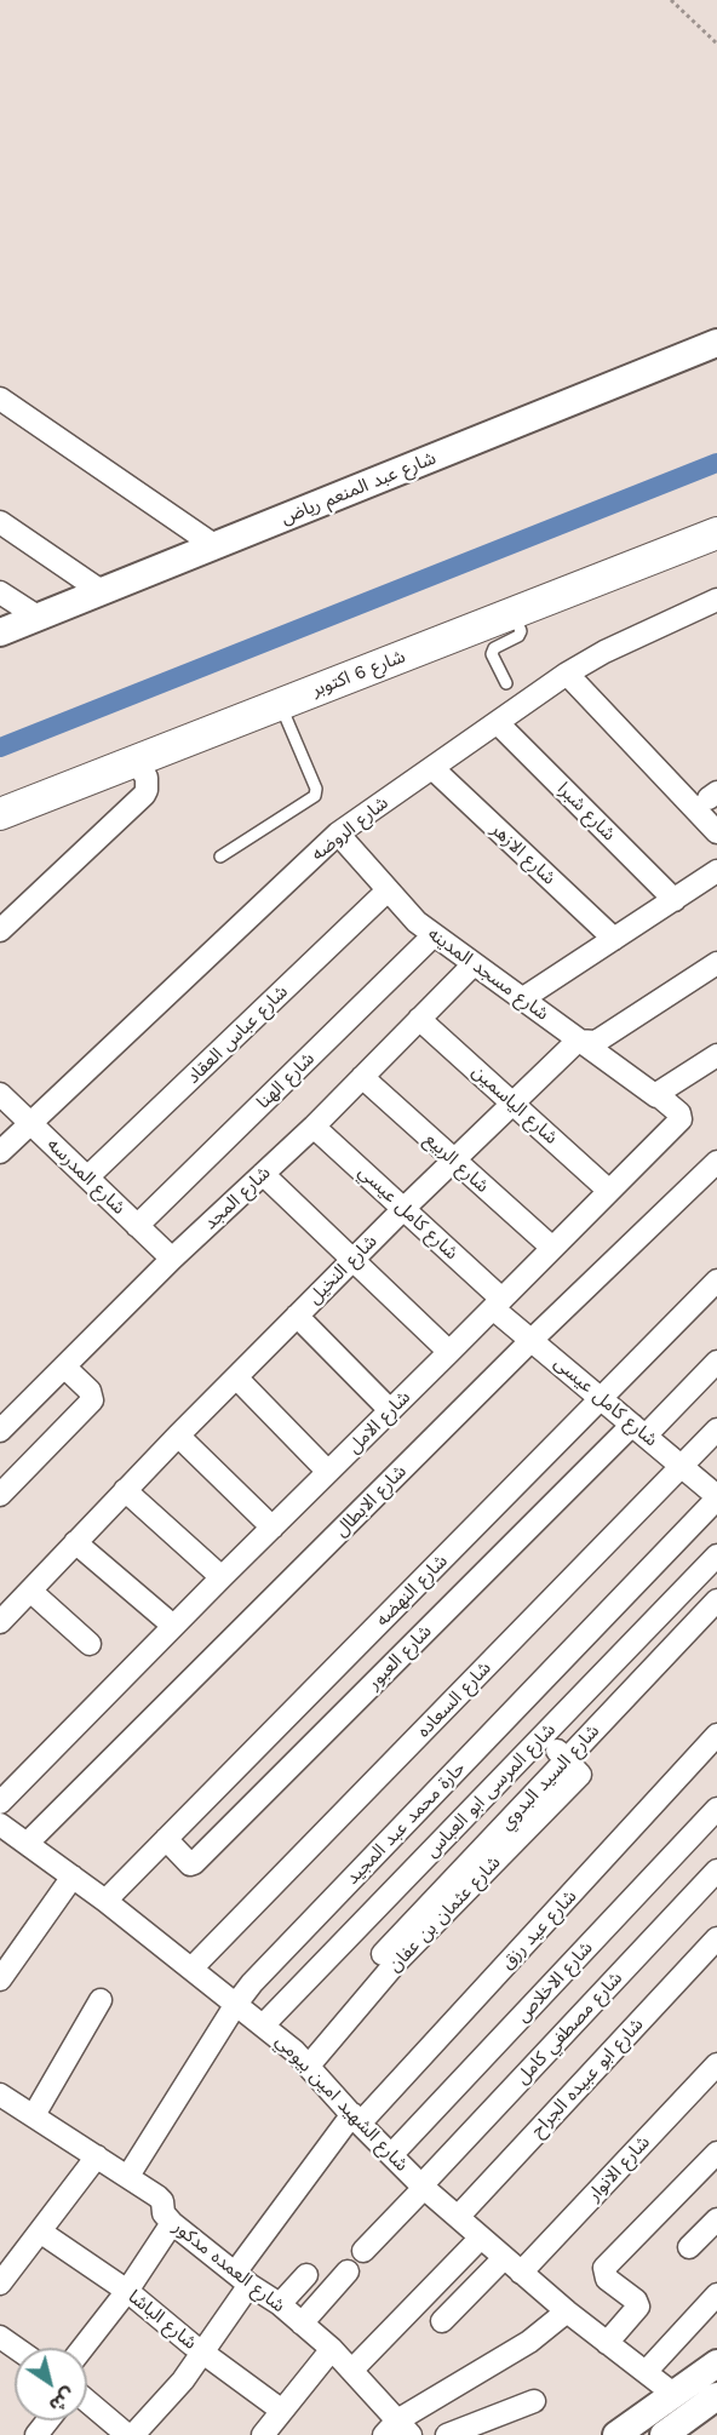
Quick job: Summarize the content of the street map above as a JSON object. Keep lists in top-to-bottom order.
{
  "streets": {
    "main road": ["شارع 6 اكتوبر"],
    "street": [
      "شارع عبد المنعم رياض",
      "شارع شبرا",
      "شارع الروضه",
      "شارع الازهر",
      "شارع مسجد المدينه",
      "شارع عباس العقاد",
      "شارع الهنا",
      "شارع الياسمين",
      "شارع الربيع",
      "شارع المدرسه",
      "شارع المجد",
      "شارع كامل عيسي",
      "شارع النخيل",
      "شارع كامل عيسى",
      "شارع الامل",
      "شارع الابطال",
      "شارع النهضه",
      "شارع العبور",
      "شارع السعاده",
      "شارع السيد البدوي",
      "شارع المرسى ابو العباس",
      "حارة محمد عبد المجيد",
      "شارع عثمان بن عفان",
      "شارع عيد رزق",
      "شارع الاخلاص",
      "شارع مصطفي كامل",
      "شارع ابو عبيده الجراح",
      "شارع الشهيد امين بيومي",
      "شارع الانوار",
      "شارع العمده مدكور",
      "شارع الباشا"
    ]
  },
  "crossings": [
    ["شارع شبرا", "شارع الروضه"],
    ["شارع الروضه", "شارع الازهر"],
    ["شارع الروضه", "شارع مسجد المدينه"],
    ["شارع الروضه", "شارع المدرسه"],
    ["شارع مسجد المدينه", "شارع عباس العقاد"],
    ["شارع مسجد المدينه", "شارع الهنا"],
    ["شارع مسجد المدينه", "شارع المجد"],
    ["شارع مسجد المدينه", "شارع النخيل"],
    ["شارع مسجد المدينه", "شارع الامل"],
    ["شارع عباس العقاد", "شارع المدرسه"],
    ["شارع الهنا", "شارع المدرسه"],
    ["شارع الياسمين", "شارع المجد"],
    ["شارع الياسمين", "شارع النخيل"],
    ["شارع الياسمين", "شارع الامل"],
    ["شارع الربيع", "شارع المجد"],
    ["شارع الربيع", "شارع النخيل"],
    ["شارع الربيع", "شارع الامل"],
    ["شارع المدرسه", "شارع المجد"],
    ["شارع المجد", "شارع كامل عيسي"],
    ["شارع كامل عيسي", "شارع النخيل"],
    ["شارع كامل عيسي", "شارع كامل عيسى"],
    ["شارع كامل عيسي", "شارع الامل"],
    ["شارع كامل عيسى", "شارع الامل"],
    ["شارع كامل عيسى", "شارع الابطال"],
    ["شارع كامل عيسى", "شارع النهضه"],
    ["شارع كامل عيسى", "شارع العبور"],
    ["شارع كامل عيسى", "شارع السعاده"],
    ["شارع كامل عيسى", "حارة محمد عبد المجيد"],
    ["شارع الابطال", "شارع الشهيد امين بيومي"],
    ["شارع النهضه", "شارع العبور"],
    ["شارع النهضه", "شارع الشهيد امين بيومي"],
    ["شارع السعاده", "شارع الشهيد امين بيومي"],
    ["شارع السيد البدوي", "شارع عثمان بن عفان"],
    ["شارع المرسى ابو العباس", "شارع الشهيد امين بيومي"],
    ["حارة محمد عبد المجيد", "شارع الشهيد امين بيومي"],
    ["حارة محمد عبد المجيد", "شارع العمده مدكور"],
    ["شارع عثمان بن عفان", "شارع الشهيد امين بيومي"],
    ["شارع عيد رزق", "شارع الشهيد امين بيومي"],
    ["شارع عيد رزق", "شارع العمده مدكور"],
    ["شارع عيد رزق", "شارع الباشا"],
    ["شارع الاخلاص", "شارع الشهيد امين بيومي"],
    ["شارع مصطفي كامل", "شارع الشهيد امين بيومي"],
    ["شارع ابو عبيده الجراح", "شارع الشهيد امين بيومي"],
    ["شارع الشهيد امين بيومي", "شارع الانوار"]
  ],
  "north": "bottom right"
}
